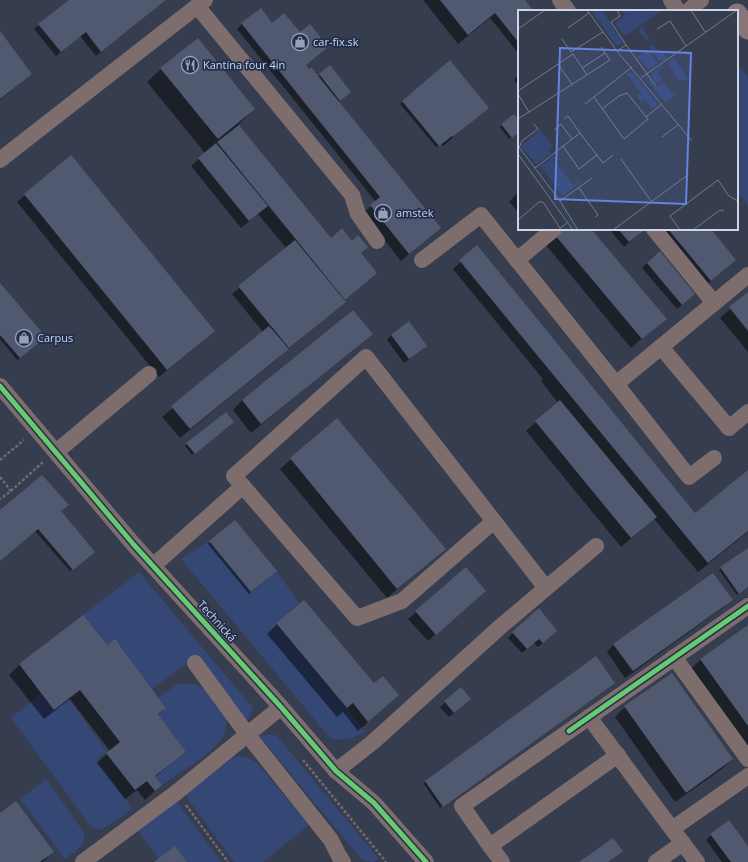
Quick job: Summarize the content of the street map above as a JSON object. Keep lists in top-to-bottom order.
{
  "streets": {
    "street": ["Technická"]
  },
  "places": {
    "shop": ["car-fix.sk", "amstek", "Carpus"],
    "restaurant": ["Kantína four 4in"]
  }
}
